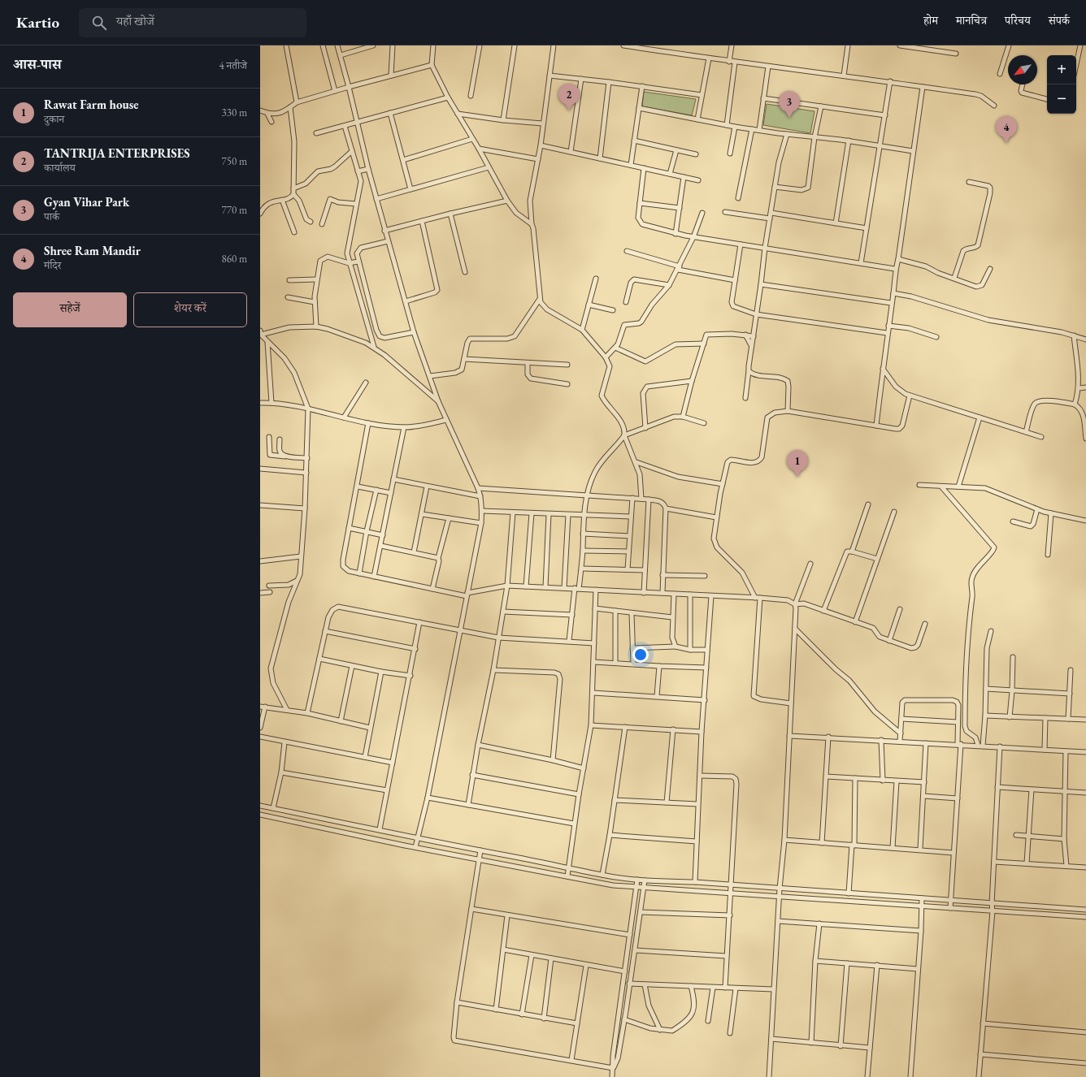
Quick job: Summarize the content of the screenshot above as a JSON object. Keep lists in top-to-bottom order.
{
  "north": "bottom left",
  "page": {
    "header": "Kartio",
    "search": "यहाँ खोजें",
    "nav": [
      "होम",
      "मानचित्र",
      "परिचय",
      "संपर्क"
    ],
    "heading": ["आस-पास", "4 नतीजे"],
    "map_buttons": ["+", "−"],
    "pins": [
      "2",
      "3",
      "4",
      "1"
    ],
    "list": [
      {
        "mark": "1",
        "name": "Rawat Farm house",
        "note": "दुकान",
        "value": "330 m"
      },
      {
        "mark": "2",
        "name": "TANTRIJA ENTERPRISES",
        "note": "कार्यालय",
        "value": "750 m"
      },
      {
        "mark": "3",
        "name": "Gyan Vihar Park",
        "note": "पार्क",
        "value": "770 m"
      },
      {
        "mark": "4",
        "name": "Shree Ram Mandir",
        "note": "मंदिर",
        "value": "860 m"
      }
    ],
    "buttons": ["सहेजें", "शेयर करें"]
  }
}
